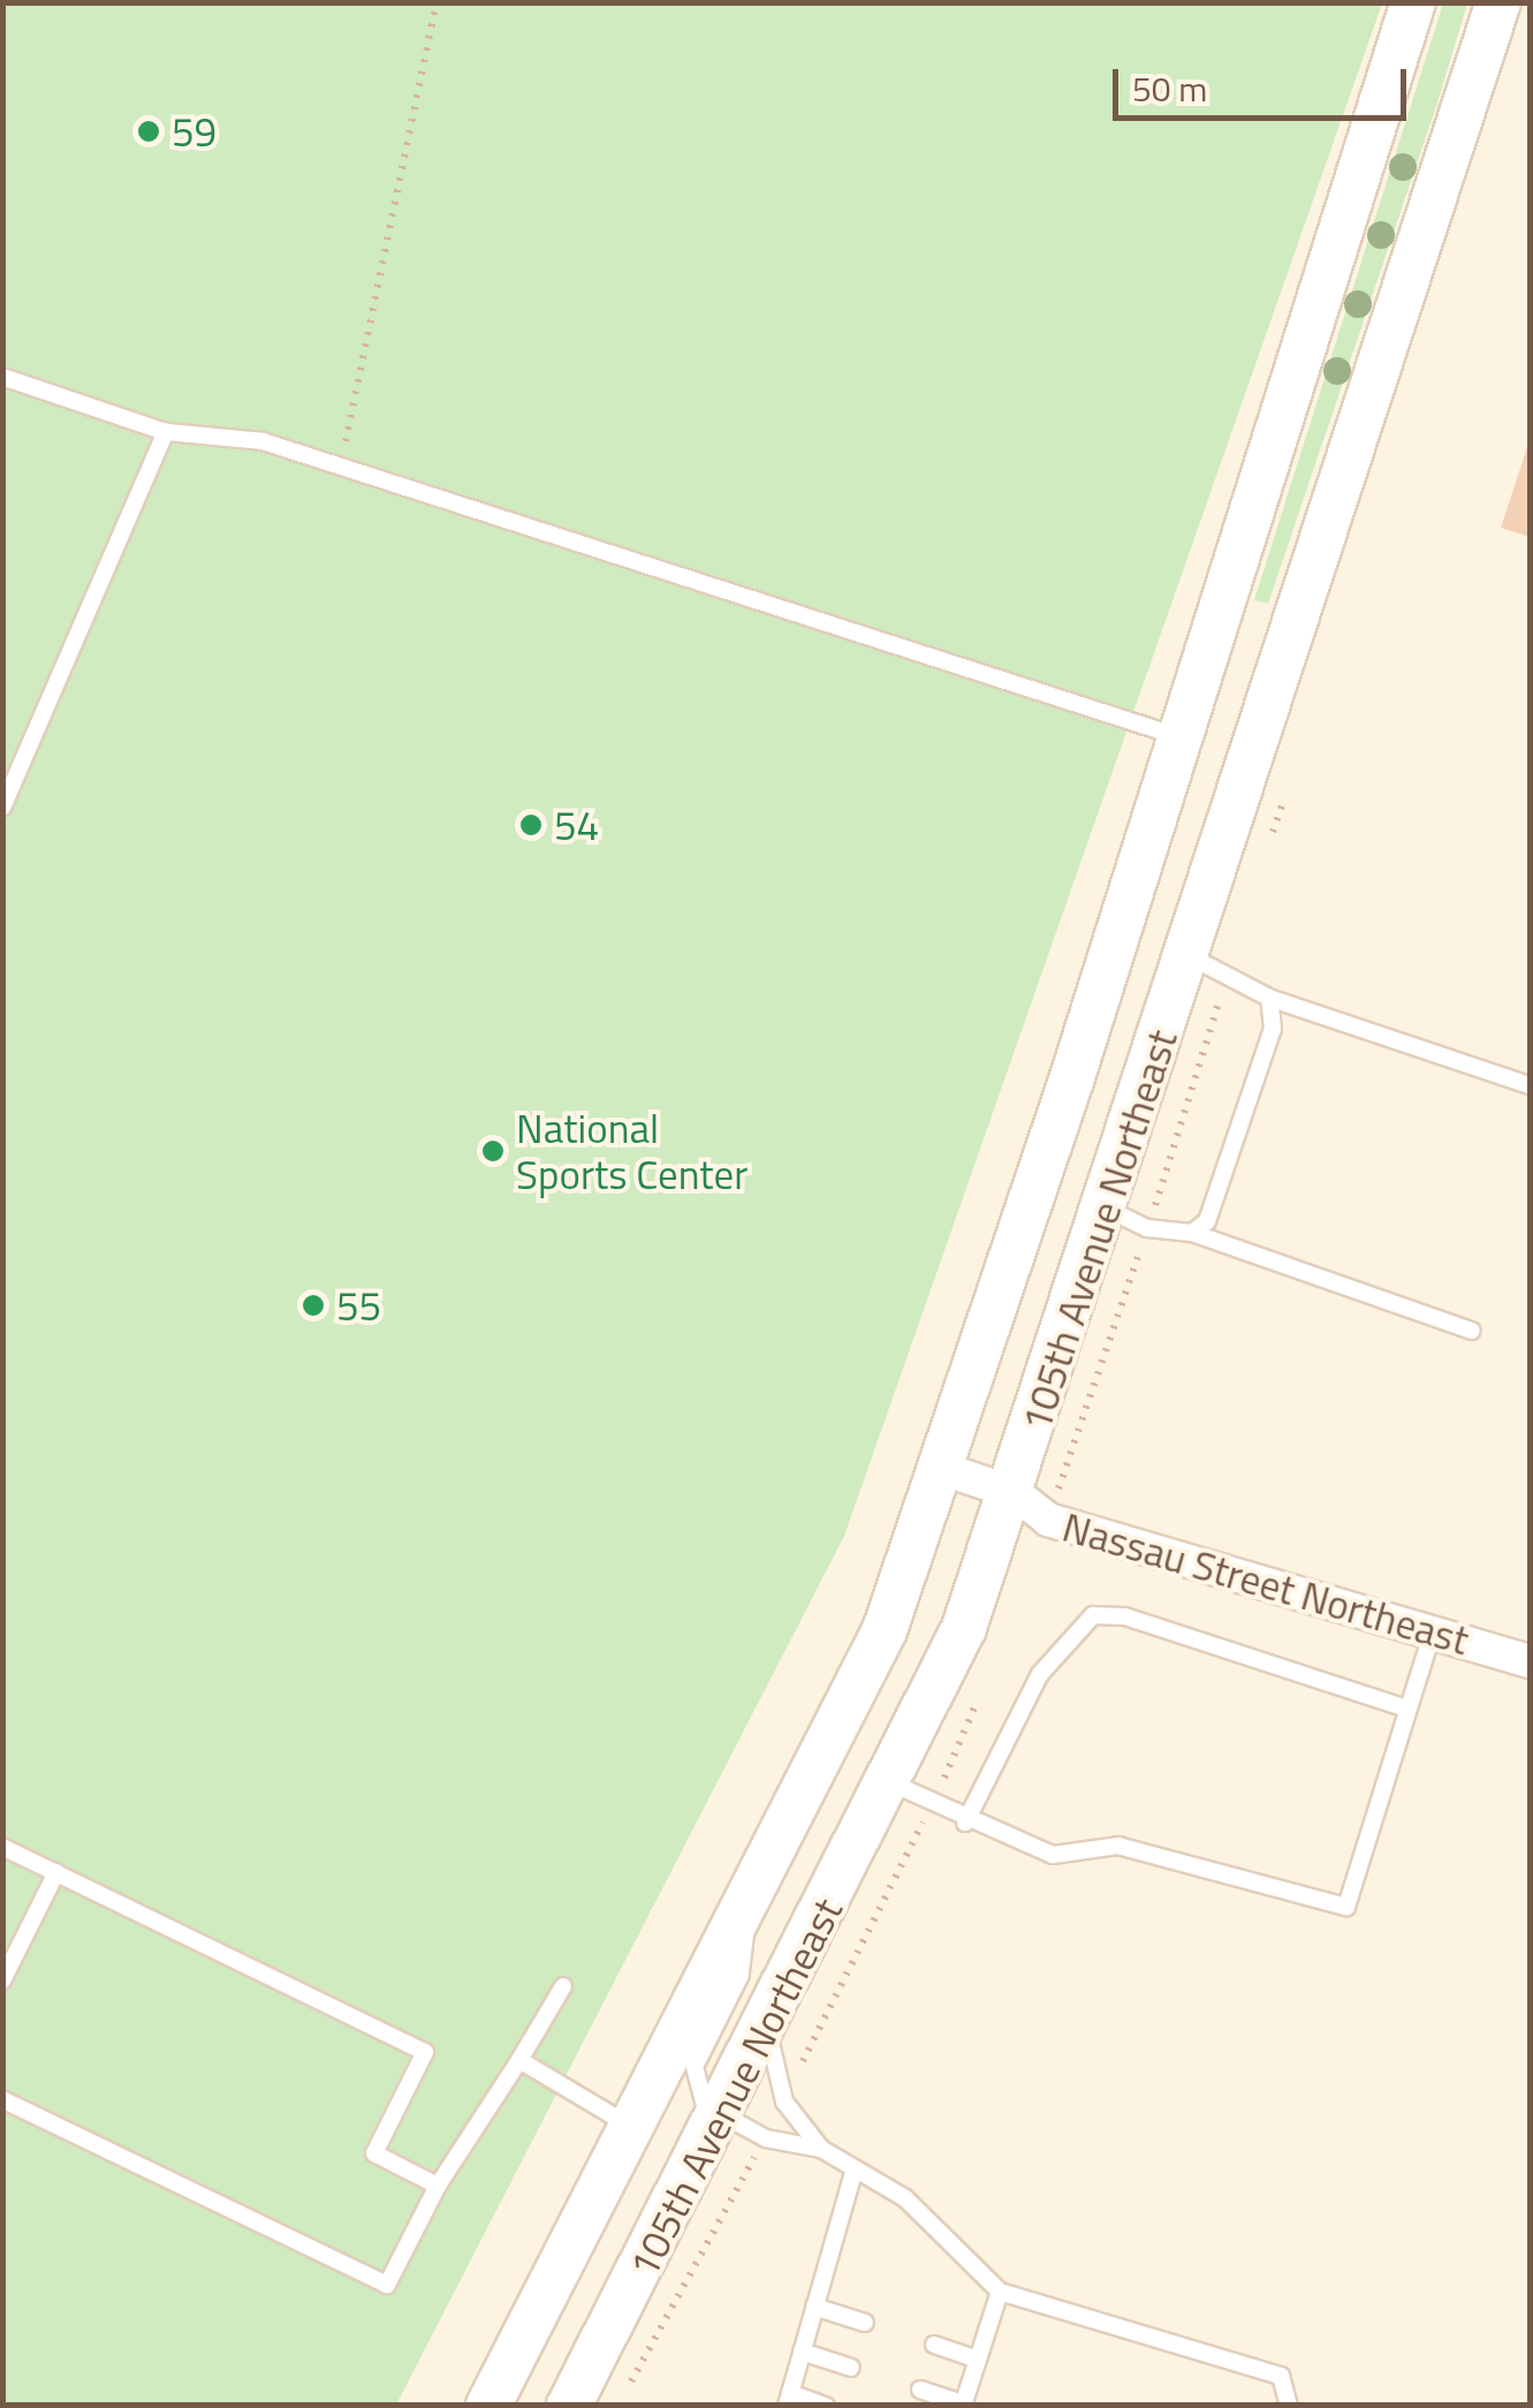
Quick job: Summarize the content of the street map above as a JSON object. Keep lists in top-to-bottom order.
{
  "streets": {
    "street": ["105th Avenue Northeast", "Nassau Street Northeast"]
  },
  "crossings": [
    ["105th Avenue Northeast", "Nassau Street Northeast"]
  ],
  "places": [
    "59",
    "54",
    "National Sports Center",
    "55"
  ],
  "scale_bar": "50 m"
}
